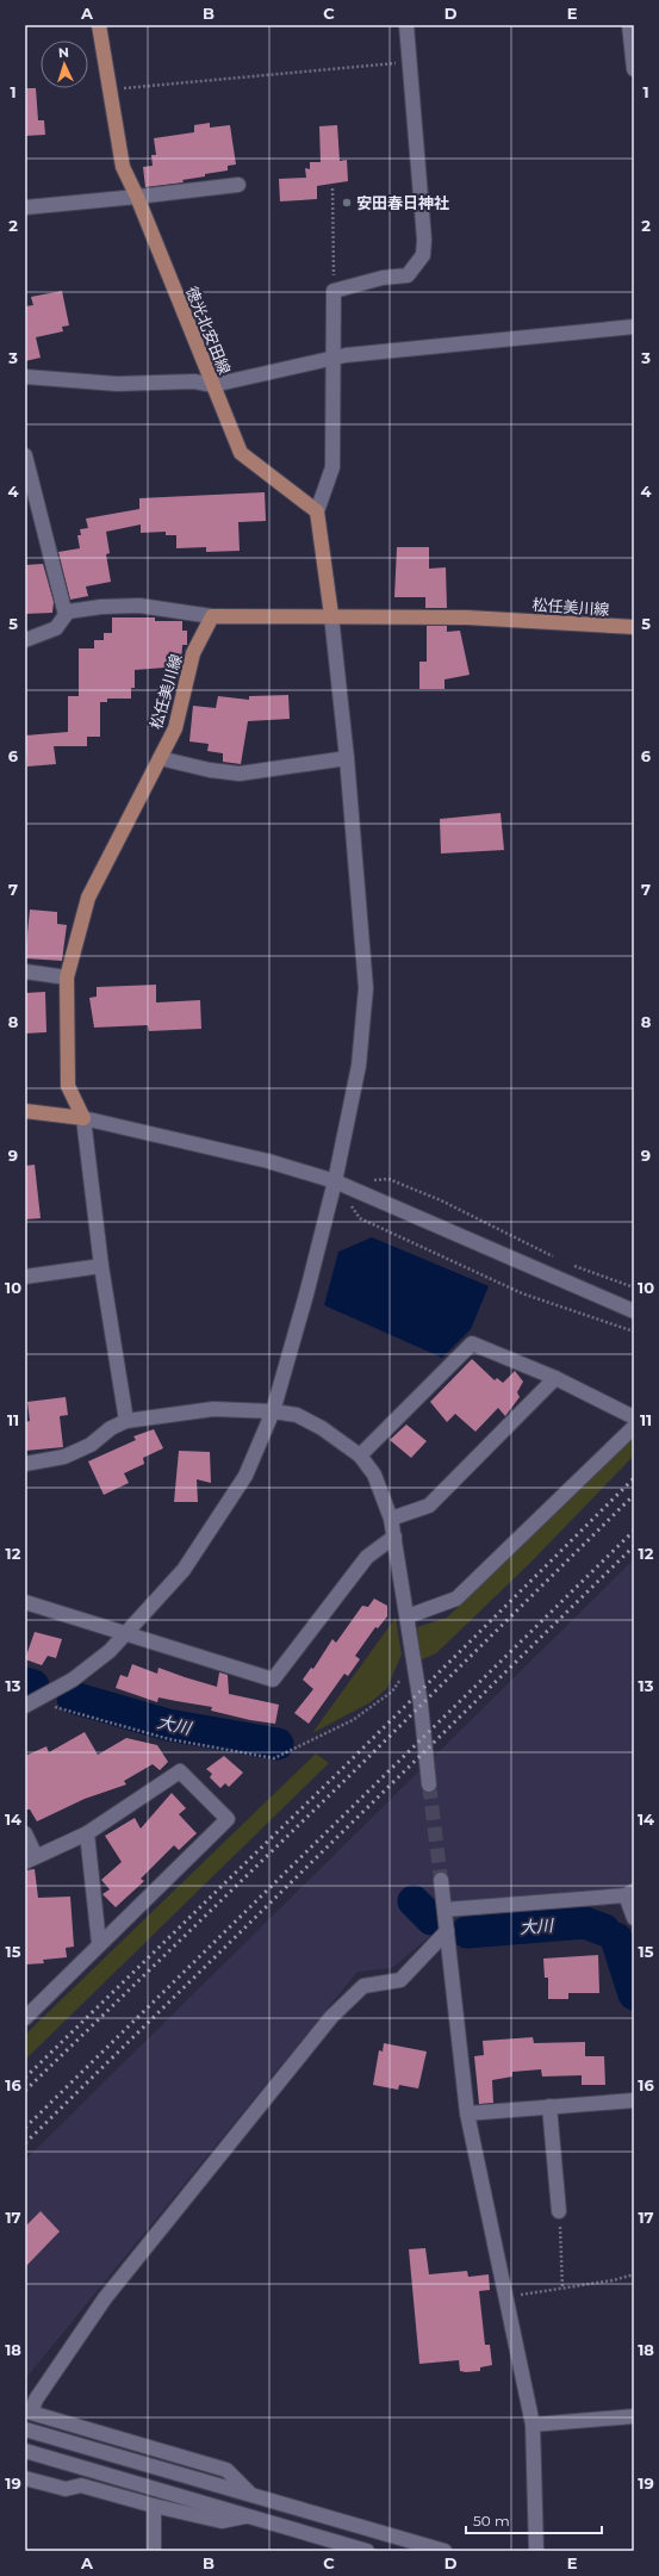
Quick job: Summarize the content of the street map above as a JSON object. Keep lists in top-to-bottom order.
{
  "streets": {
    "main road": ["徳光北安田線", "松任美川線"]
  },
  "water": ["大川"],
  "places": ["安田春日神社"],
  "scale_bar": "50 m",
  "north": "top",
  "grid": {
    "columns": [
      "A",
      "B",
      "C",
      "D",
      "E"
    ],
    "rows": [
      "1",
      "2",
      "3",
      "4",
      "5",
      "6",
      "7",
      "8",
      "9",
      "10",
      "11",
      "12",
      "13",
      "14",
      "15",
      "16",
      "17",
      "18",
      "19"
    ]
  }
}
